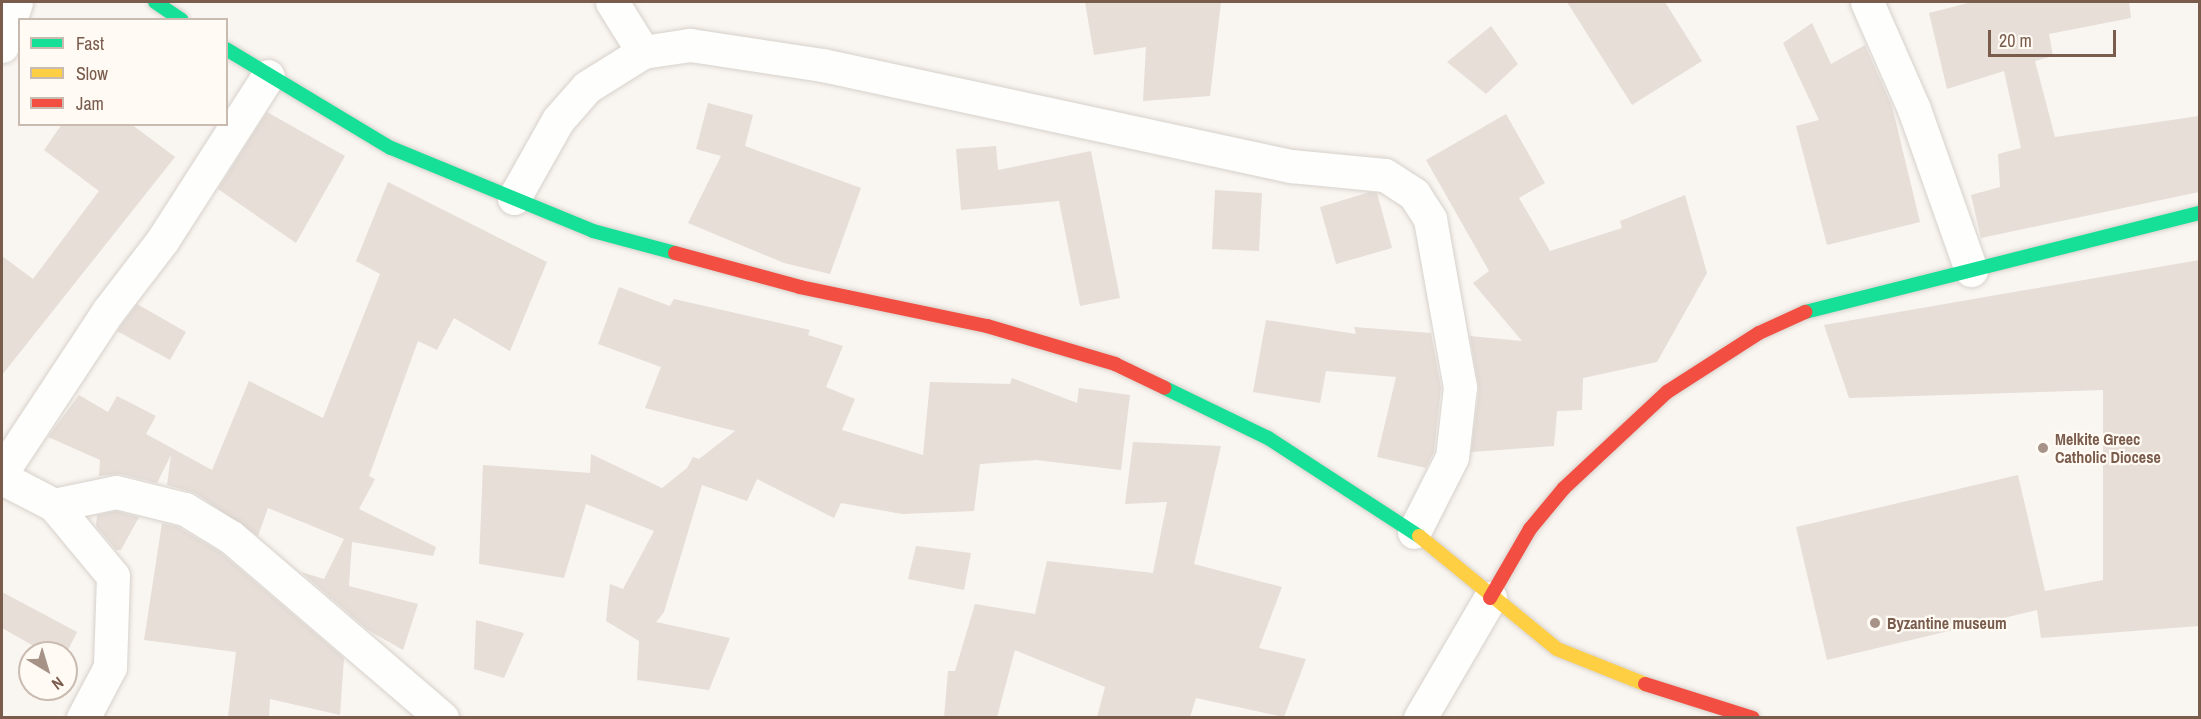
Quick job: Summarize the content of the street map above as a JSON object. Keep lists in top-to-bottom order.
{
  "places": ["Melkite Greec Catholic Diocese", "Byzantine museum"],
  "legend": ["Fast", "Slow", "Jam"],
  "scale_bar": "20 m",
  "north": "bottom right"
}
